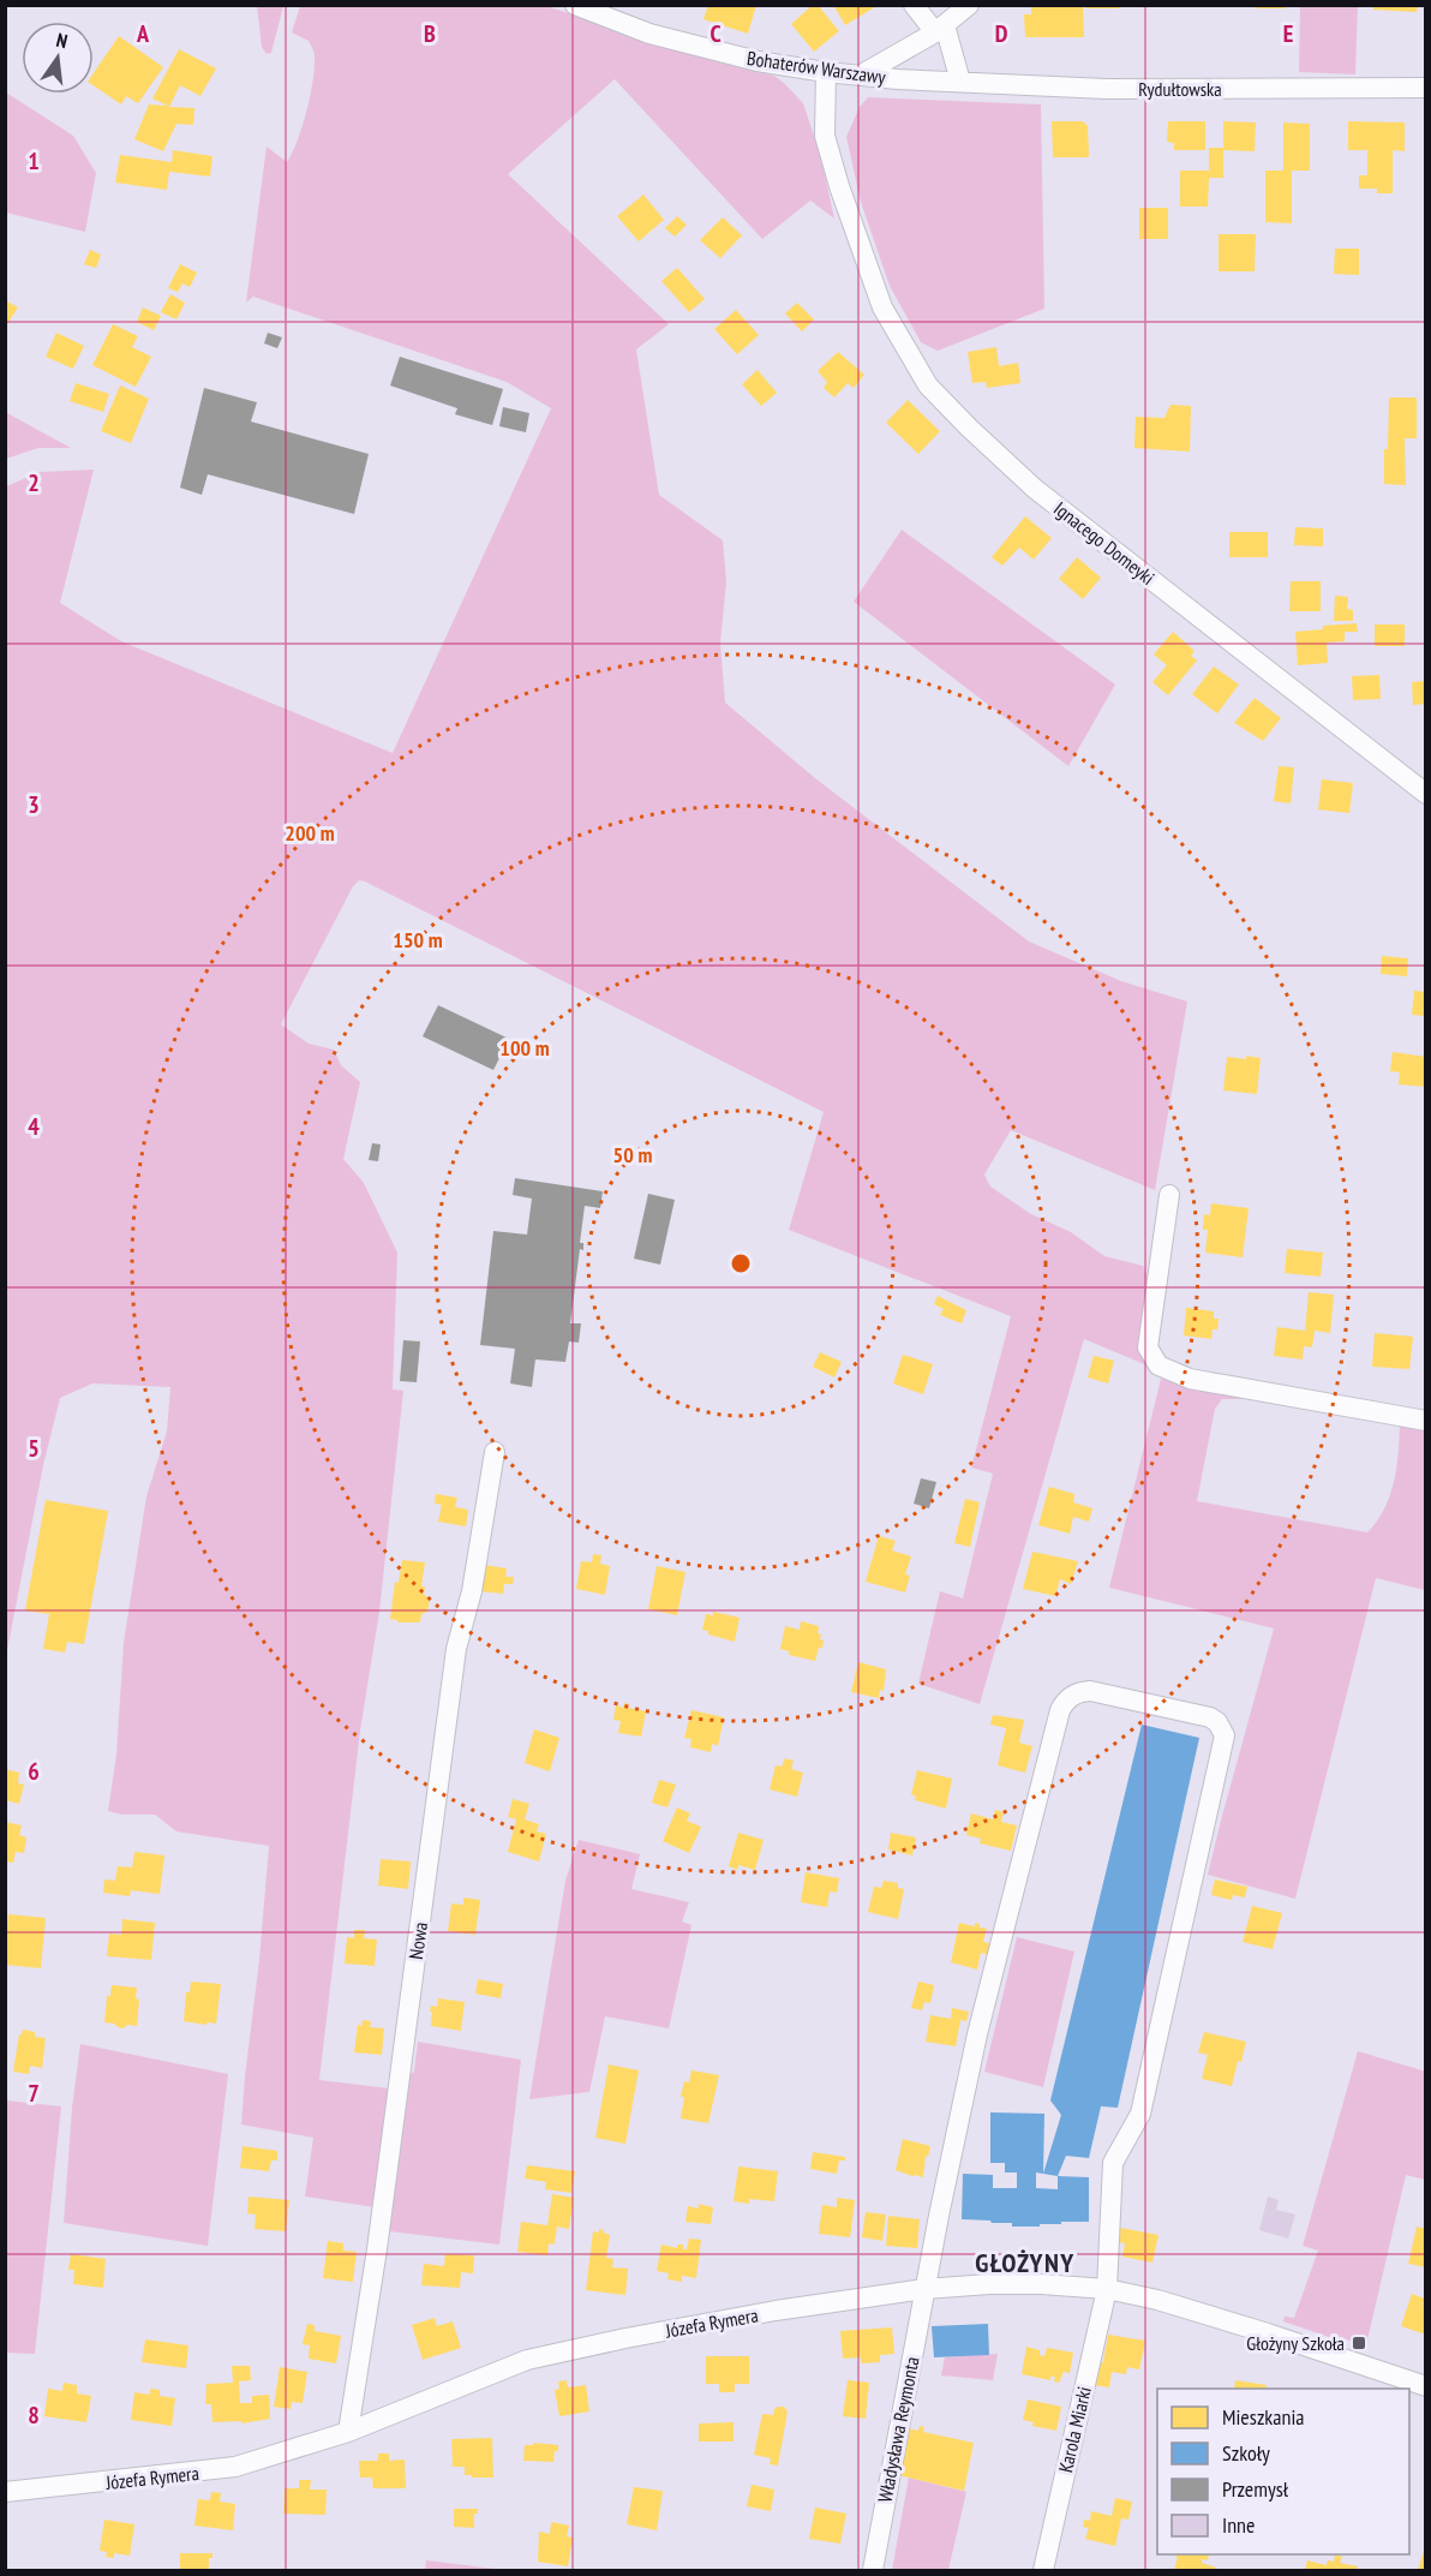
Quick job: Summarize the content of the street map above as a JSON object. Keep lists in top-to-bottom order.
{
  "streets": {
    "street": [
      "Bohaterów Warszawy",
      "Rydułtowska",
      "Ignacego Domeyki",
      "Nowa",
      "Józefa Rymera",
      "Władysława Reymonta",
      "Karola Miarki"
    ]
  },
  "crossings": [
    ["Bohaterów Warszawy", "Rydułtowska"],
    ["Bohaterów Warszawy", "Ignacego Domeyki"],
    ["Nowa", "Józefa Rymera"],
    ["Józefa Rymera", "Władysława Reymonta"],
    ["Józefa Rymera", "Karola Miarki"],
    ["Władysława Reymonta", "Karola Miarki"]
  ],
  "districts": ["GŁOŻYNY"],
  "places": {
    "transit": ["Głożyny Szkoła"]
  },
  "legend": [
    "Mieszkania",
    "Szkoły",
    "Przemysł",
    "Inne"
  ],
  "north": "top",
  "grid": {
    "columns": [
      "A",
      "B",
      "C",
      "D",
      "E"
    ],
    "rows": [
      "1",
      "2",
      "3",
      "4",
      "5",
      "6",
      "7",
      "8"
    ]
  },
  "rings": [
    "200 m",
    "150 m",
    "100 m",
    "50 m"
  ]
}
